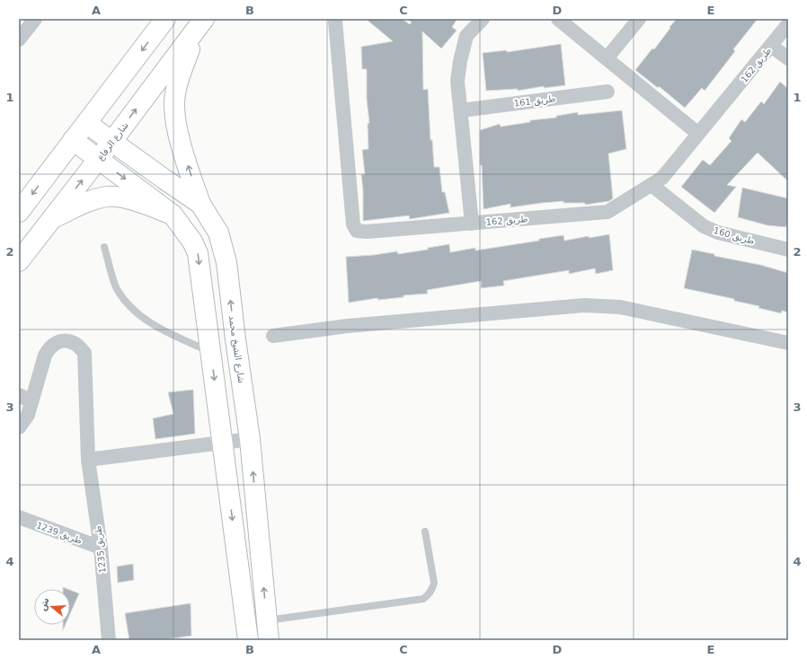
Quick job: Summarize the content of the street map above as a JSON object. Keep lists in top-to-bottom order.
{
  "streets": {
    "street": [
      "طريق 162",
      "طريق 161",
      "شارع الرفاع",
      "طريق 160",
      "شارع الشيخ محمد",
      "طريق 1239",
      "طريق 1235"
    ]
  },
  "crossings": [
    ["طريق 162", "طريق 160"],
    ["شارع الرفاع", "شارع الشيخ محمد"],
    ["طريق 1239", "طريق 1235"]
  ],
  "north": "left",
  "grid": {
    "columns": [
      "A",
      "B",
      "C",
      "D",
      "E"
    ],
    "rows": [
      "1",
      "2",
      "3",
      "4"
    ]
  }
}
